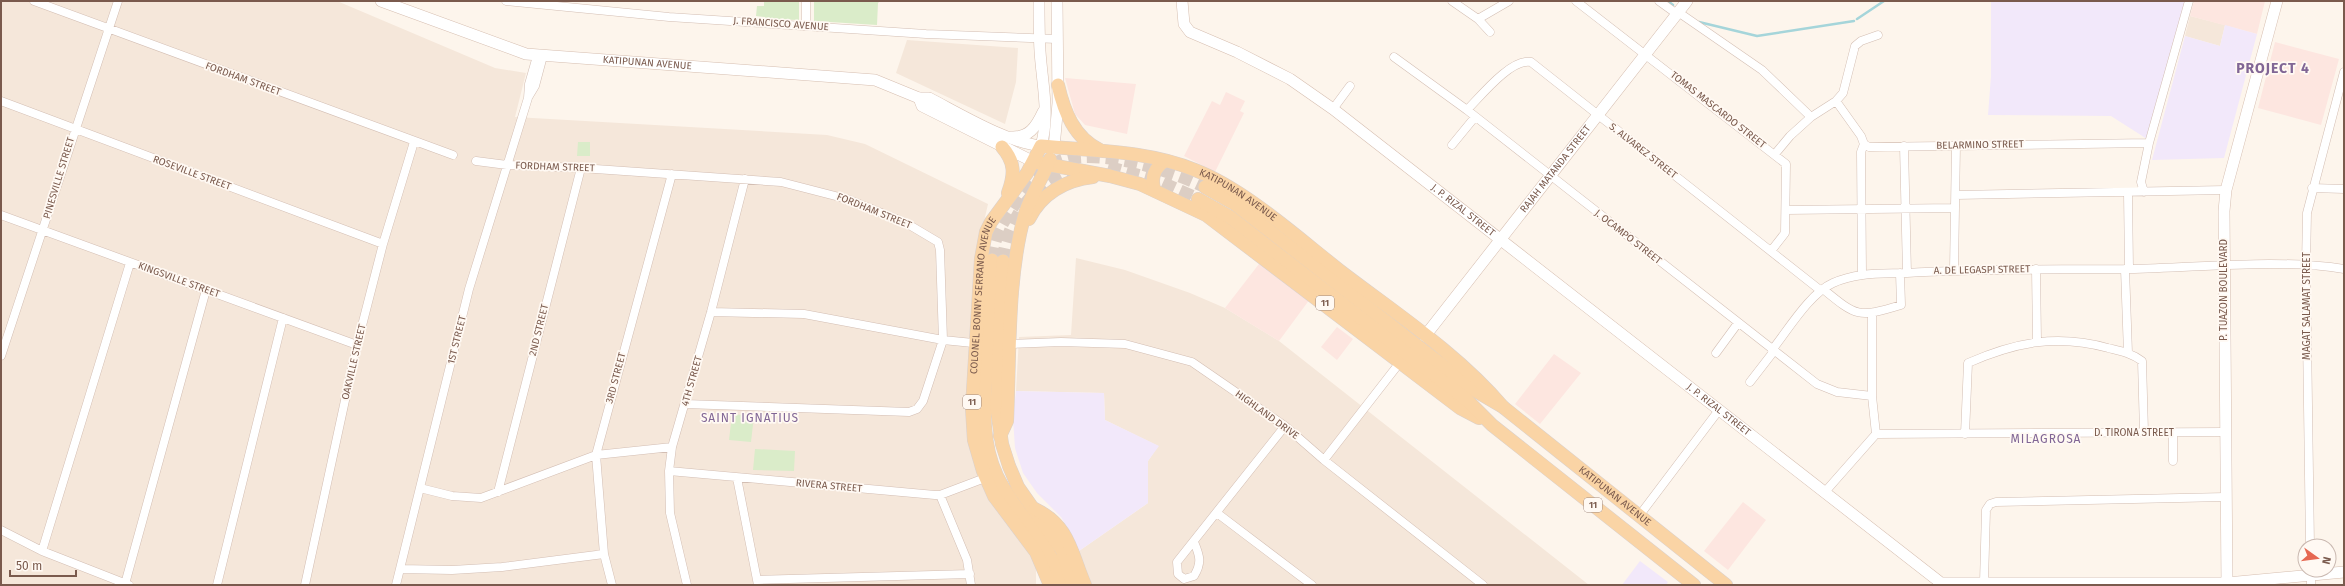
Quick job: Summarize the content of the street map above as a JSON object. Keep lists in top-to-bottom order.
{
  "streets": {
    "main road": ["KATIPUNAN AVENUE", "COLONEL BONNY SERRANO AVENUE", "11"],
    "street": [
      "J. FRANCISCO AVENUE",
      "FORDHAM STREET",
      "TOMAS MASCARDO STREET",
      "BELARMINO STREET",
      "S. ALVAREZ STREET",
      "RAJAH MATANDA STREET",
      "ROSEVILLE STREET",
      "PINESVILLE STREET",
      "J. P. RIZAL STREET",
      "J. OCAMPO STREET",
      "A. DE LEGASPI STREET",
      "KINGSVILLE STREET",
      "P. TUAZON BOULEVARD",
      "MAGAT SALAMAT STREET",
      "2ND STREET",
      "1ST STREET",
      "OAKVILLE STREET",
      "3RD STREET",
      "4TH STREET",
      "HIGHLAND DRIVE",
      "D. TIRONA STREET",
      "RIVERA STREET"
    ]
  },
  "crossings": [
    ["J. FRANCISCO AVENUE", "COLONEL BONNY SERRANO AVENUE"],
    ["KATIPUNAN AVENUE", "RAJAH MATANDA STREET"],
    ["KATIPUNAN AVENUE", "COLONEL BONNY SERRANO AVENUE"],
    ["KATIPUNAN AVENUE", "1ST STREET"],
    ["FORDHAM STREET", "PINESVILLE STREET"],
    ["FORDHAM STREET", "2ND STREET"],
    ["FORDHAM STREET", "1ST STREET"],
    ["FORDHAM STREET", "OAKVILLE STREET"],
    ["FORDHAM STREET", "3RD STREET"],
    ["FORDHAM STREET", "4TH STREET"],
    ["TOMAS MASCARDO STREET", "S. ALVAREZ STREET"],
    ["TOMAS MASCARDO STREET", "RAJAH MATANDA STREET"],
    ["S. ALVAREZ STREET", "RAJAH MATANDA STREET"],
    ["S. ALVAREZ STREET", "J. OCAMPO STREET"],
    ["S. ALVAREZ STREET", "A. DE LEGASPI STREET"],
    ["RAJAH MATANDA STREET", "J. P. RIZAL STREET"],
    ["RAJAH MATANDA STREET", "J. OCAMPO STREET"],
    ["ROSEVILLE STREET", "PINESVILLE STREET"],
    ["ROSEVILLE STREET", "OAKVILLE STREET"],
    ["PINESVILLE STREET", "KINGSVILLE STREET"],
    ["J. P. RIZAL STREET", "P. TUAZON BOULEVARD"],
    ["J. OCAMPO STREET", "A. DE LEGASPI STREET"],
    ["A. DE LEGASPI STREET", "P. TUAZON BOULEVARD"],
    ["A. DE LEGASPI STREET", "MAGAT SALAMAT STREET"],
    ["KINGSVILLE STREET", "OAKVILLE STREET"],
    ["P. TUAZON BOULEVARD", "D. TIRONA STREET"],
    ["COLONEL BONNY SERRANO AVENUE", "11"],
    ["COLONEL BONNY SERRANO AVENUE", "RIVERA STREET"],
    ["4TH STREET", "RIVERA STREET"]
  ],
  "districts": ["PROJECT 4", "SAINT IGNATIUS", "MILAGROSA"],
  "scale_bar": "50 m",
  "north": "right"
}
